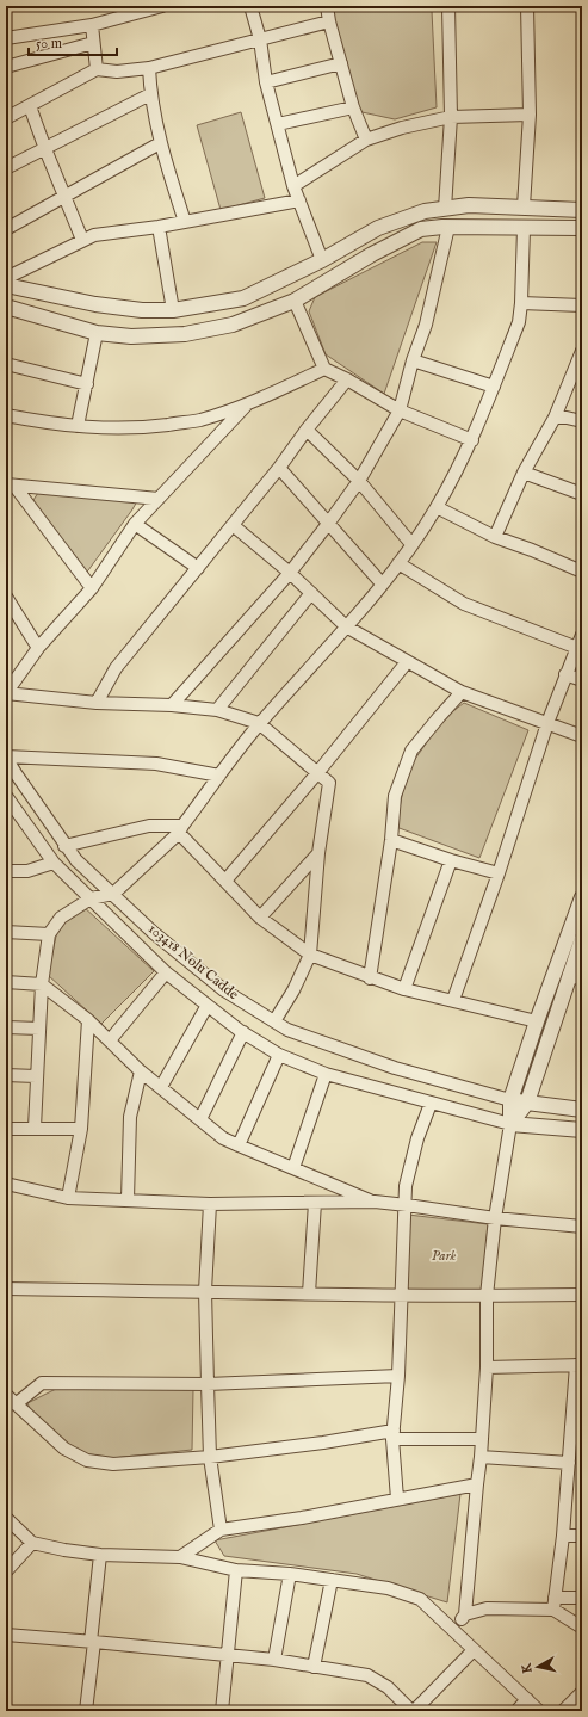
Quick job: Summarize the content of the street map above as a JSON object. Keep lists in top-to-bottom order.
{
  "streets": {
    "street": ["103418 Nolu Cadde"]
  },
  "parks": ["Park"],
  "scale_bar": "50 m",
  "north": "left"
}
